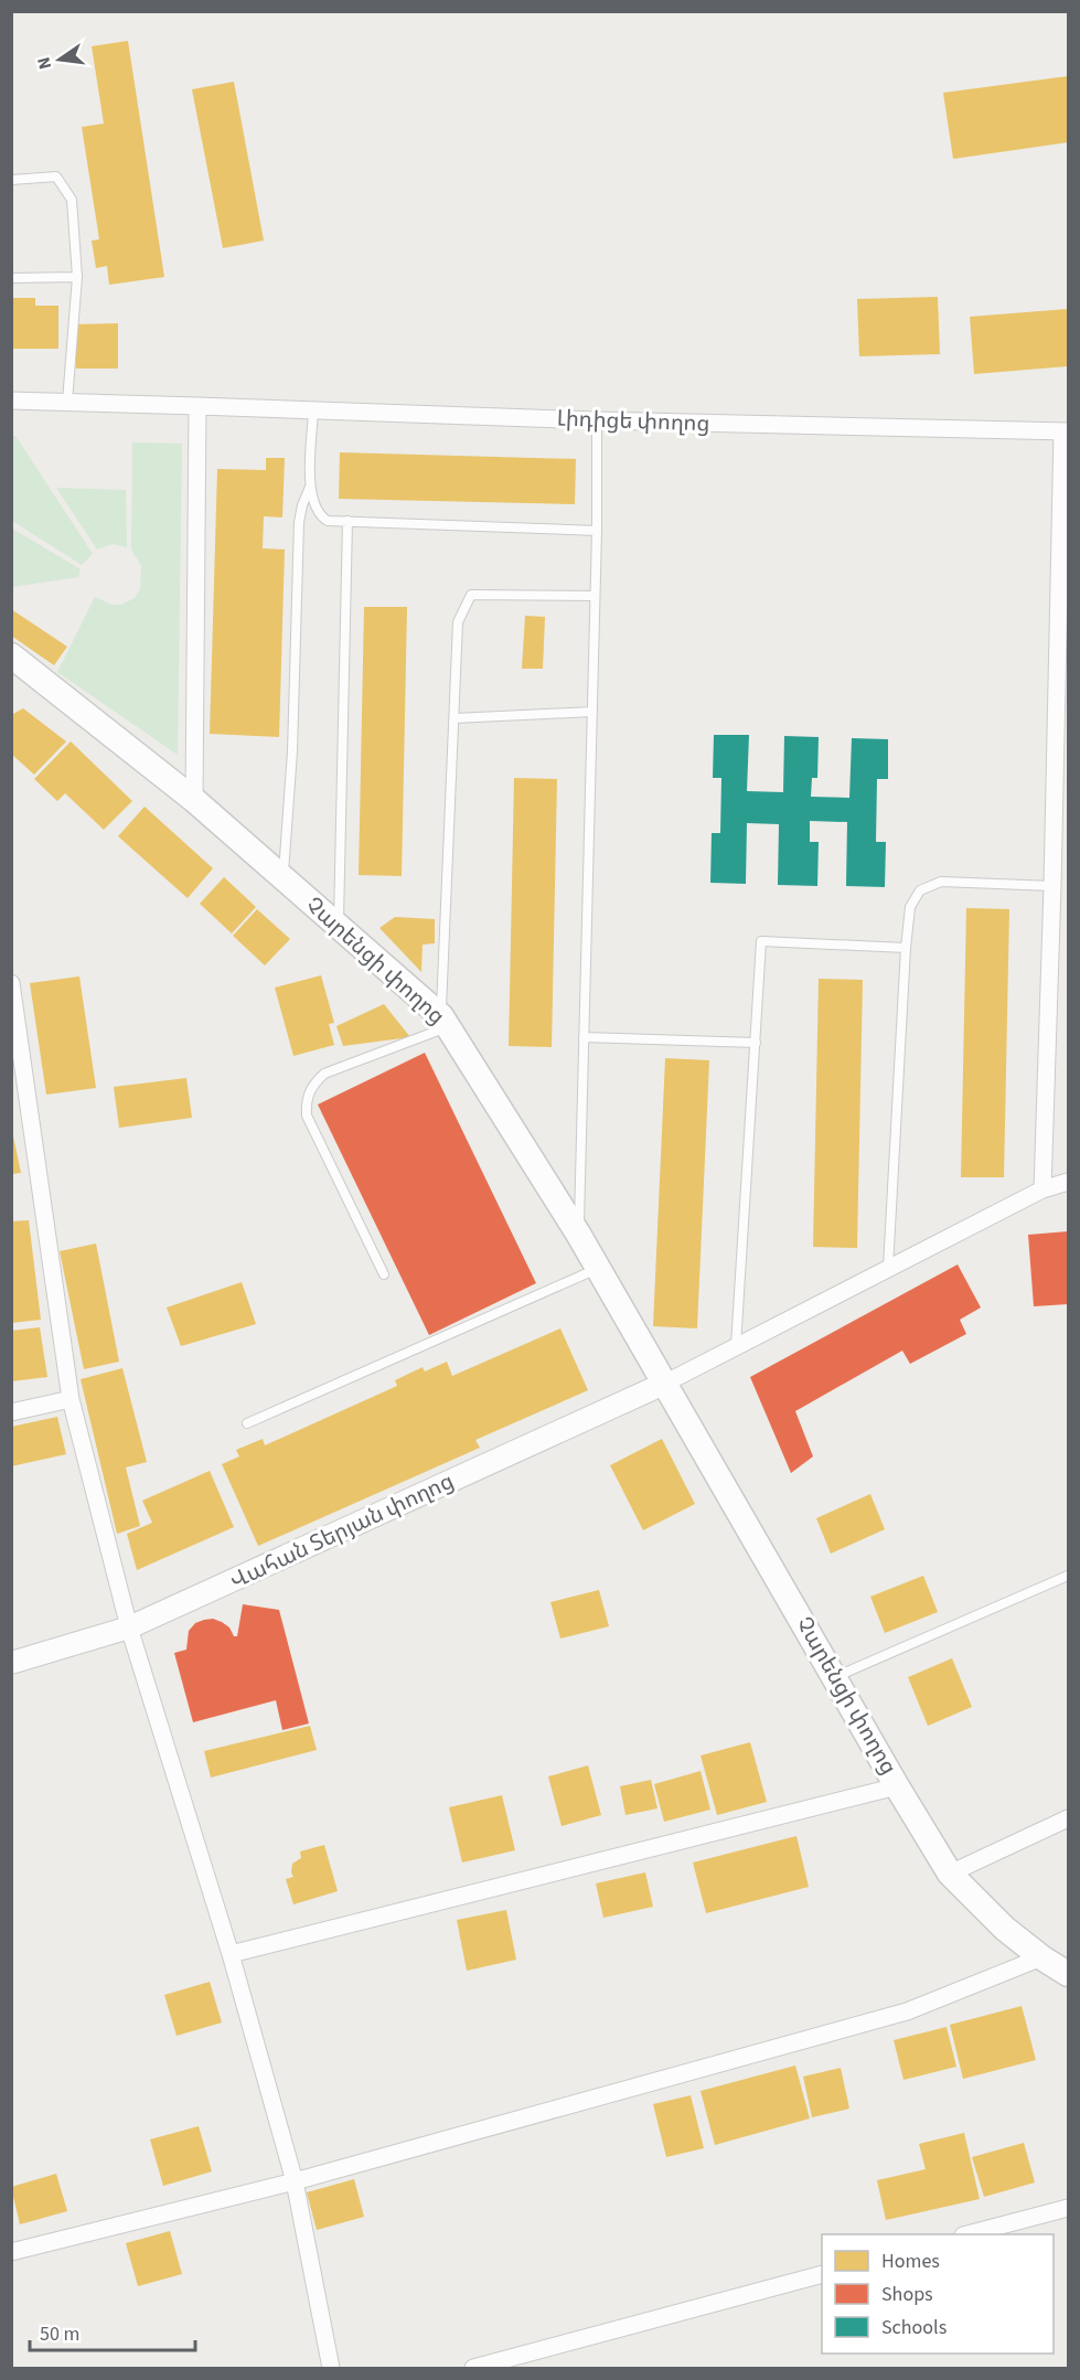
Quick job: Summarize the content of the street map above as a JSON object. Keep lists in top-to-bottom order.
{
  "streets": {
    "main road": ["Չարենցի փողոց"],
    "street": ["Լիդիցե փողոց", "Վահան Տերյան փողոց"]
  },
  "crossings": [
    ["Չարենցի փողոց", "Վահան Տերյան փողոց"]
  ],
  "legend": ["Homes", "Shops", "Schools"],
  "scale_bar": "50 m",
  "north": "left"
}
